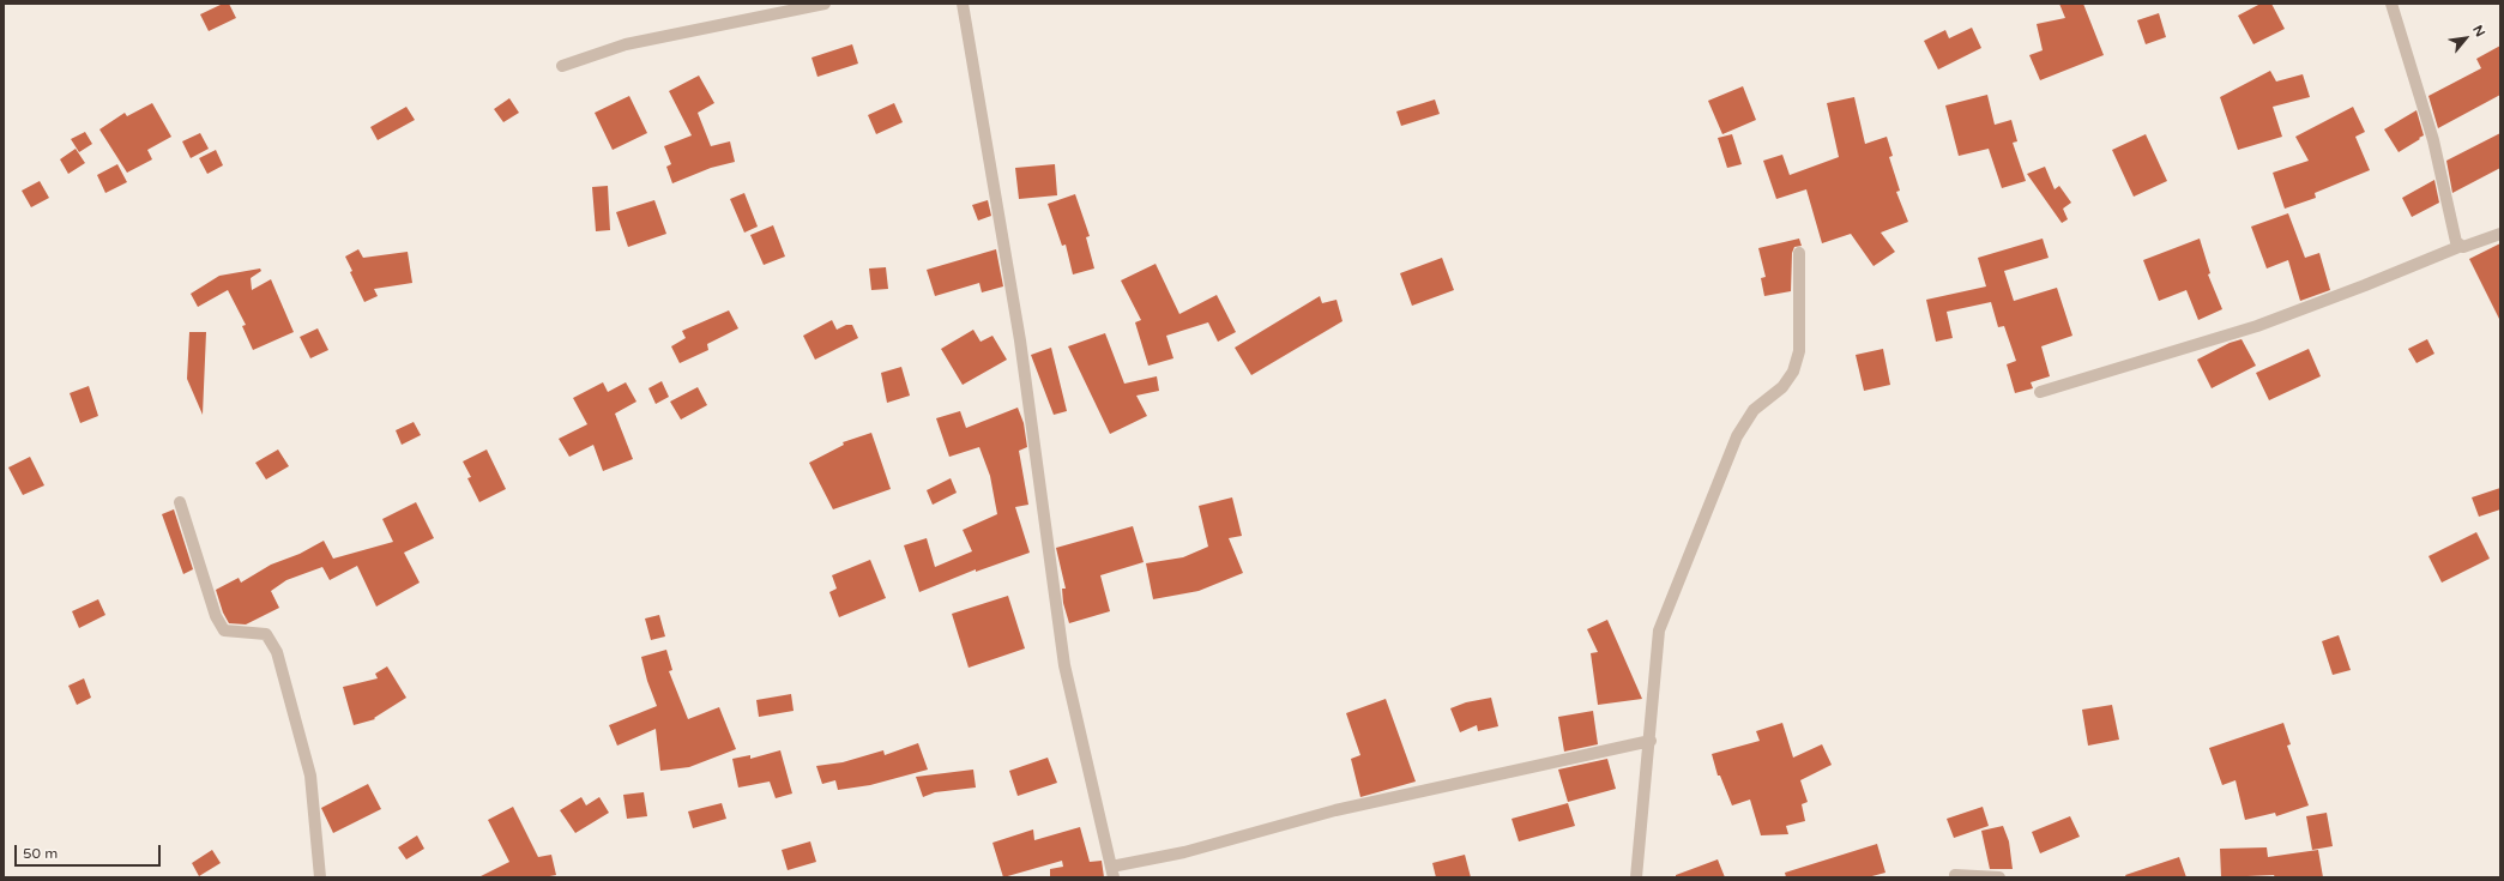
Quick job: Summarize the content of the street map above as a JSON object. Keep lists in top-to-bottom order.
{
  "scale_bar": "50 m",
  "north": "top right"
}
